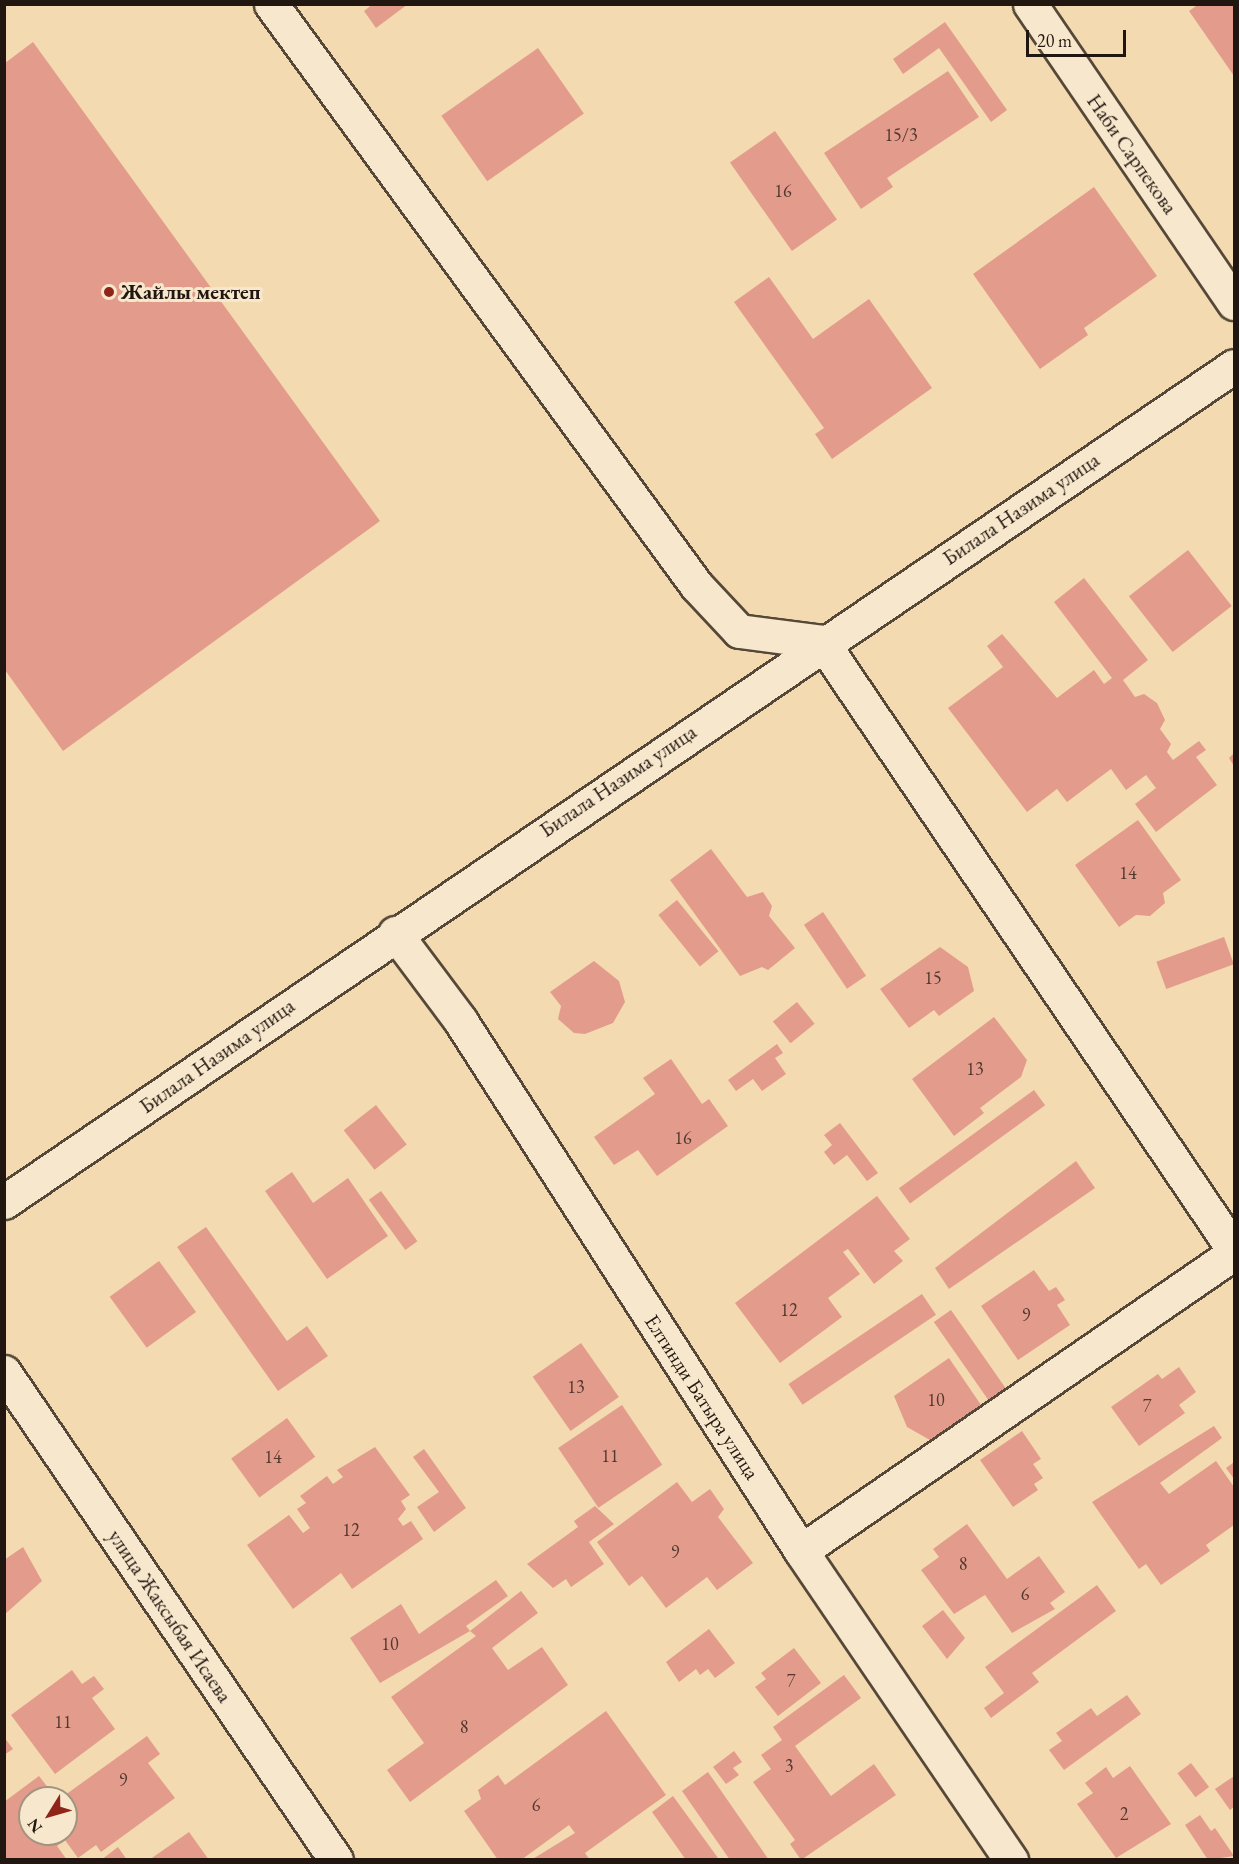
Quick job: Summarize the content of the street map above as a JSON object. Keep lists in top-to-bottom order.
{
  "streets": {
    "street": [
      "Наби Сарпекова",
      "Билала Назима улица",
      "Елтинди Батыра улица",
      "улица Жаксыбая Исаева"
    ]
  },
  "crossings": [
    ["Билала Назима улица", "Елтинди Батыра улица"]
  ],
  "places": ["Жайлы мектеп"],
  "house_numbers": [
    "15/3",
    "16",
    "14",
    "15",
    "13",
    "16",
    "12",
    "9",
    "13",
    "10",
    "7",
    "11",
    "14",
    "12",
    "9",
    "8",
    "6",
    "10",
    "7",
    "11",
    "8",
    "3",
    "9",
    "6",
    "2"
  ],
  "scale_bar": "20 m",
  "north": "bottom left"
}
